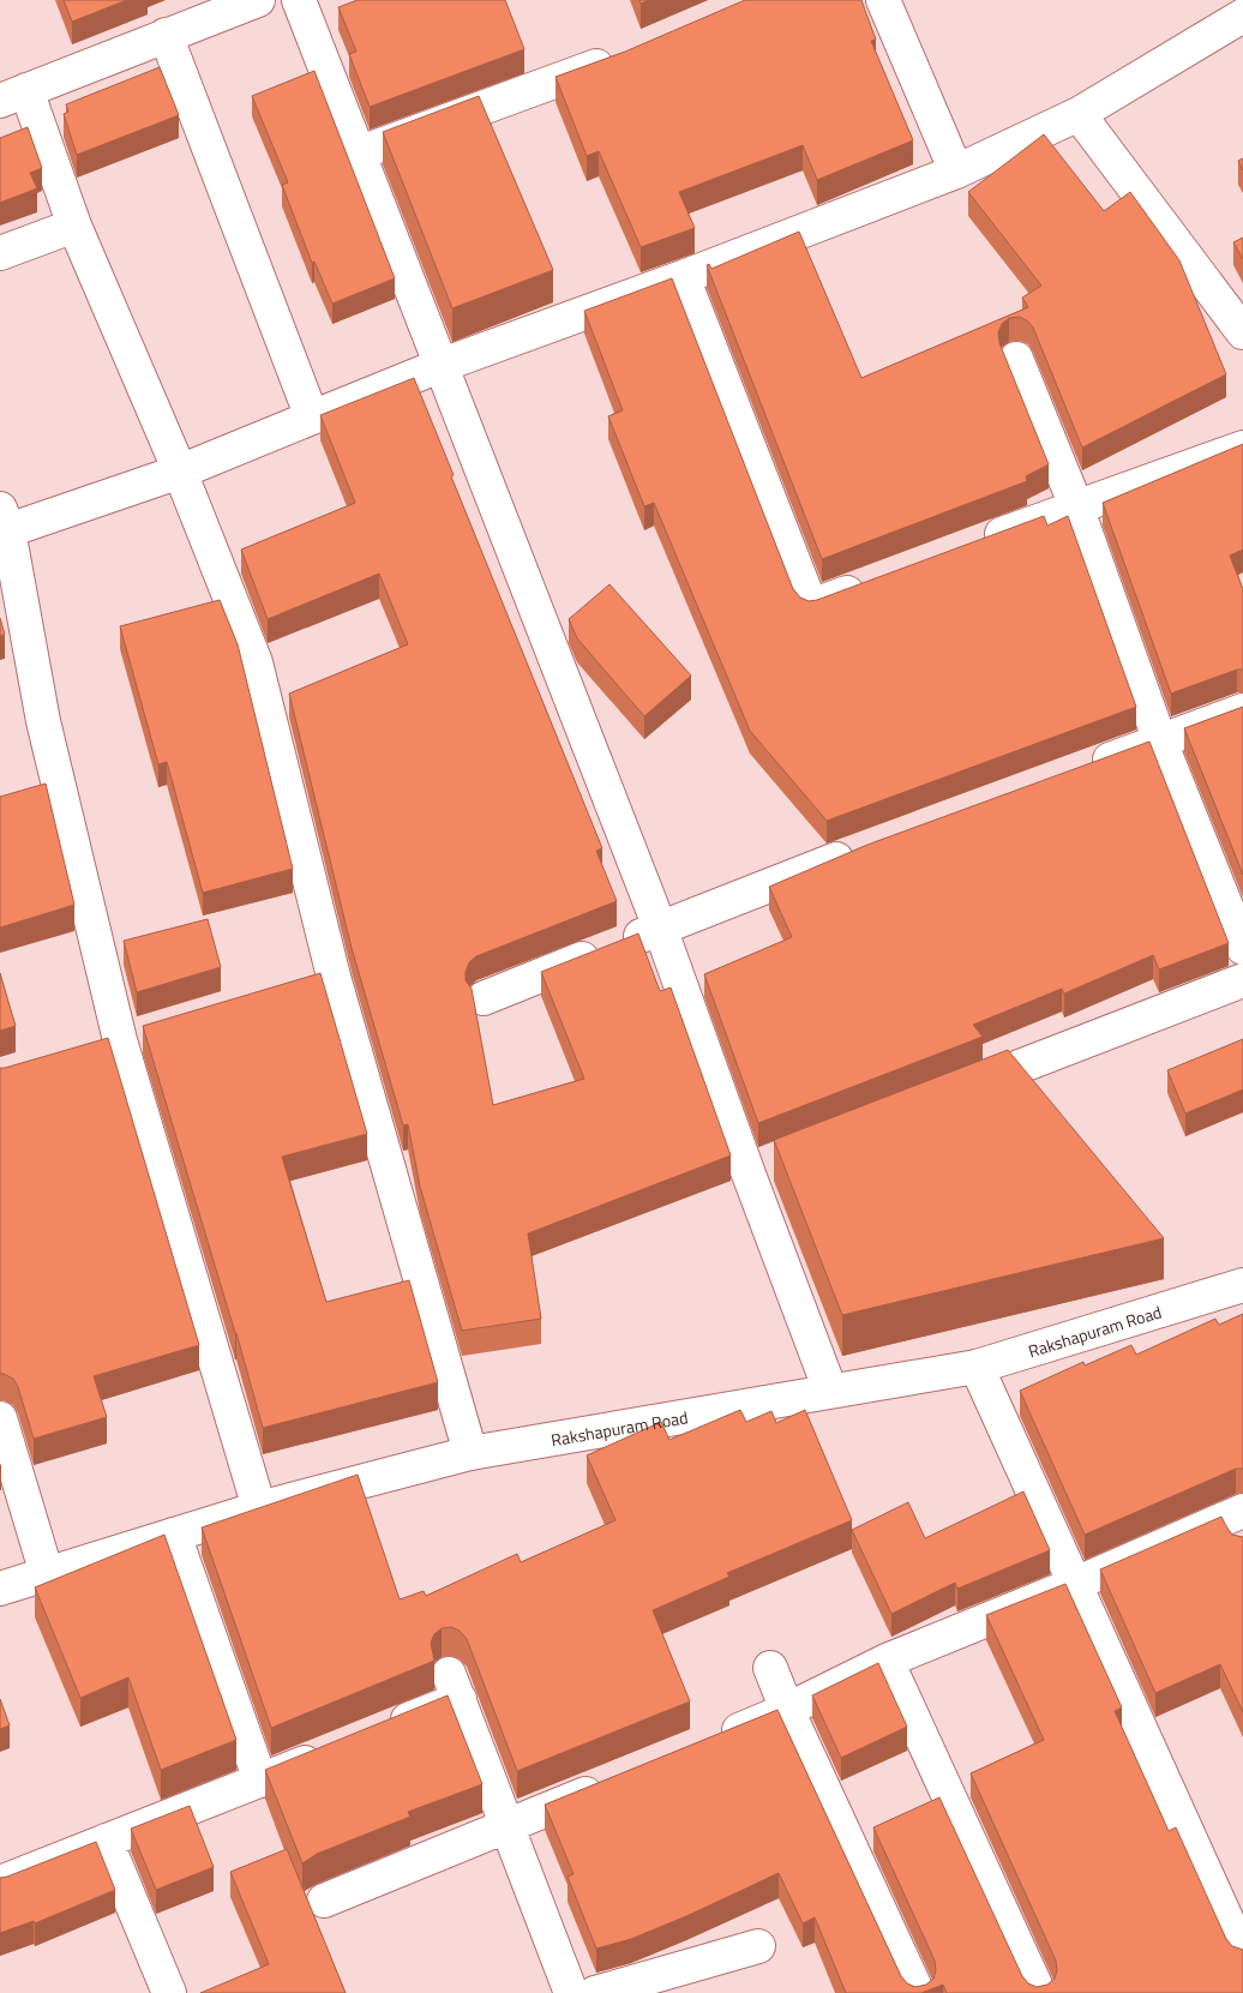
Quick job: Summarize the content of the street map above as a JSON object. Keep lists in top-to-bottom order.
{
  "streets": {
    "street": ["Rakshapuram Road"]
  }
}
